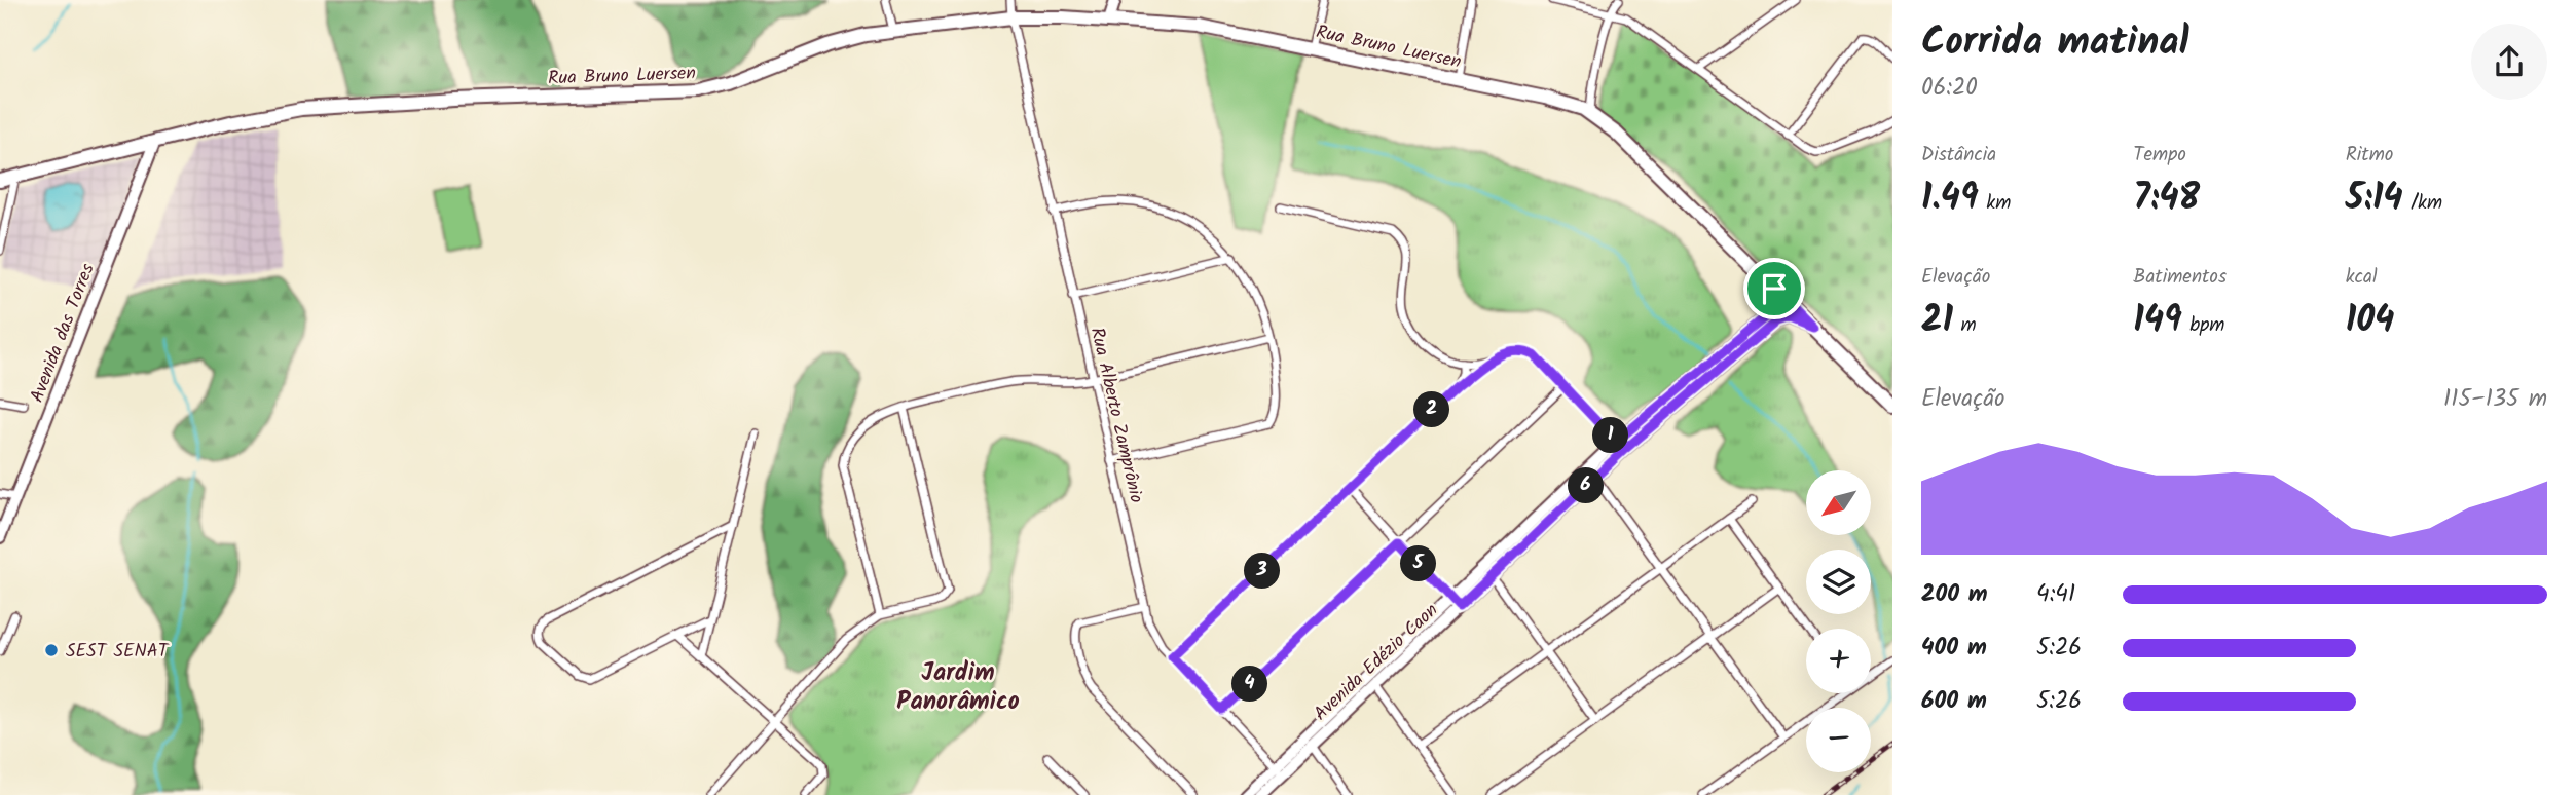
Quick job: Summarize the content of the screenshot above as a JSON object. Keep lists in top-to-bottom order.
{
  "streets": {
    "main road": ["Rua Bruno Luersen", "Avenida das Torres", "Avenida Edézio Caon"],
    "street": ["Rua Alberto Zamprônio"]
  },
  "crossings": [
    ["Rua Bruno Luersen", "Avenida das Torres"],
    ["Rua Bruno Luersen", "Rua Alberto Zamprônio"],
    ["Rua Bruno Luersen", "Avenida Edézio Caon"],
    ["Rua Alberto Zamprônio", "Avenida Edézio Caon"]
  ],
  "districts": ["Jardim Panorâmico"],
  "places": ["SEST SENAT"],
  "north": "bottom left",
  "page": {
    "heading": ["Corrida matinal", "06:20"],
    "stats": [
      ["Distância", "1.49 km"],
      ["Tempo", "7:48"],
      ["Ritmo", "5:14 /km"],
      ["Elevação", "21 m"],
      ["Batimentos", "149 bpm"],
      ["kcal", "104"]
    ],
    "chart": ["Elevação", "115–135 m"],
    "pins": [
      "2",
      "1",
      "6",
      "5",
      "3",
      "4"
    ],
    "map_buttons": ["+", "−"],
    "list": [
      {
        "name": "200 m",
        "note": "4:41"
      },
      {
        "name": "400 m",
        "note": "5:26"
      },
      {
        "name": "600 m",
        "note": "5:26"
      }
    ]
  }
}
